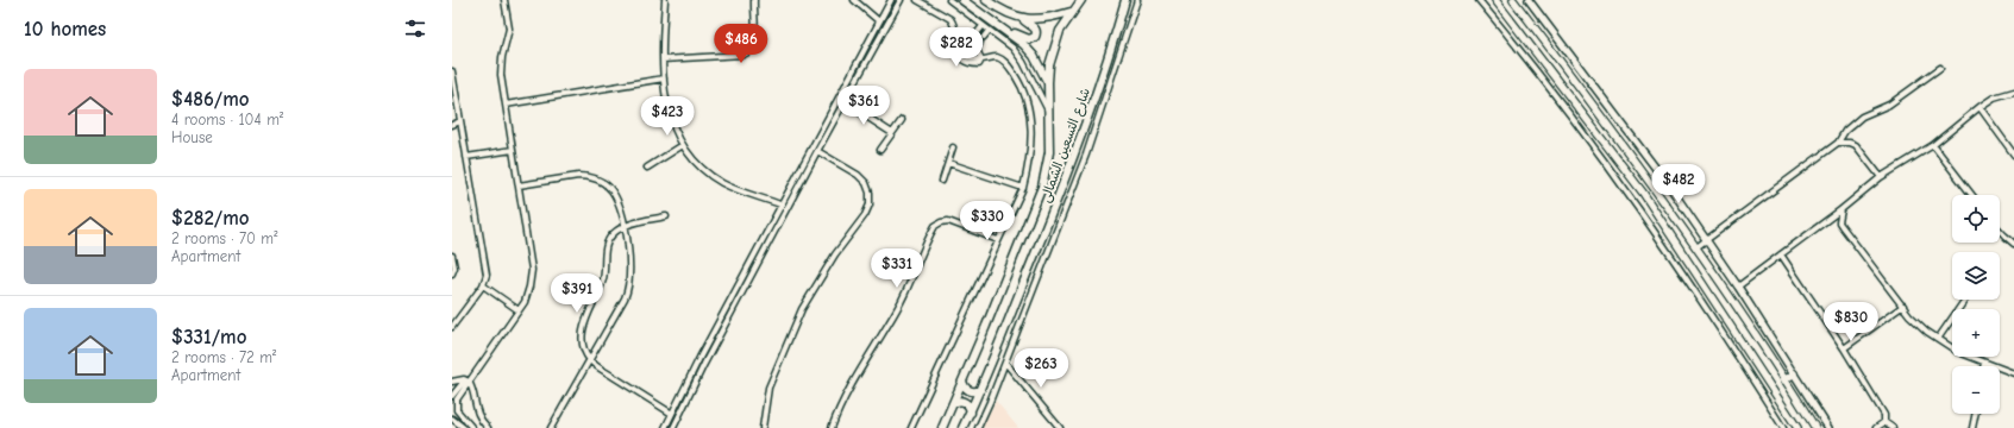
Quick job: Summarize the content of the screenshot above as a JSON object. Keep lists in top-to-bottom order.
{
  "streets": {
    "main road": ["شارع التسعين الشمالى"]
  },
  "page": {
    "heading": "10 homes",
    "price": [
      "$486",
      "$282",
      "$361",
      "$423",
      "$482",
      "$330",
      "$331",
      "$391",
      "$830",
      "$263"
    ],
    "list": [
      {
        "name": "$486/mo",
        "note": "4 rooms · 104 m² · House"
      },
      {
        "name": "$282/mo",
        "note": "2 rooms · 70 m² · Apartment"
      },
      {
        "name": "$331/mo",
        "note": "2 rooms · 72 m² · Apartment"
      }
    ],
    "map_buttons": ["+", "−"]
  }
}
